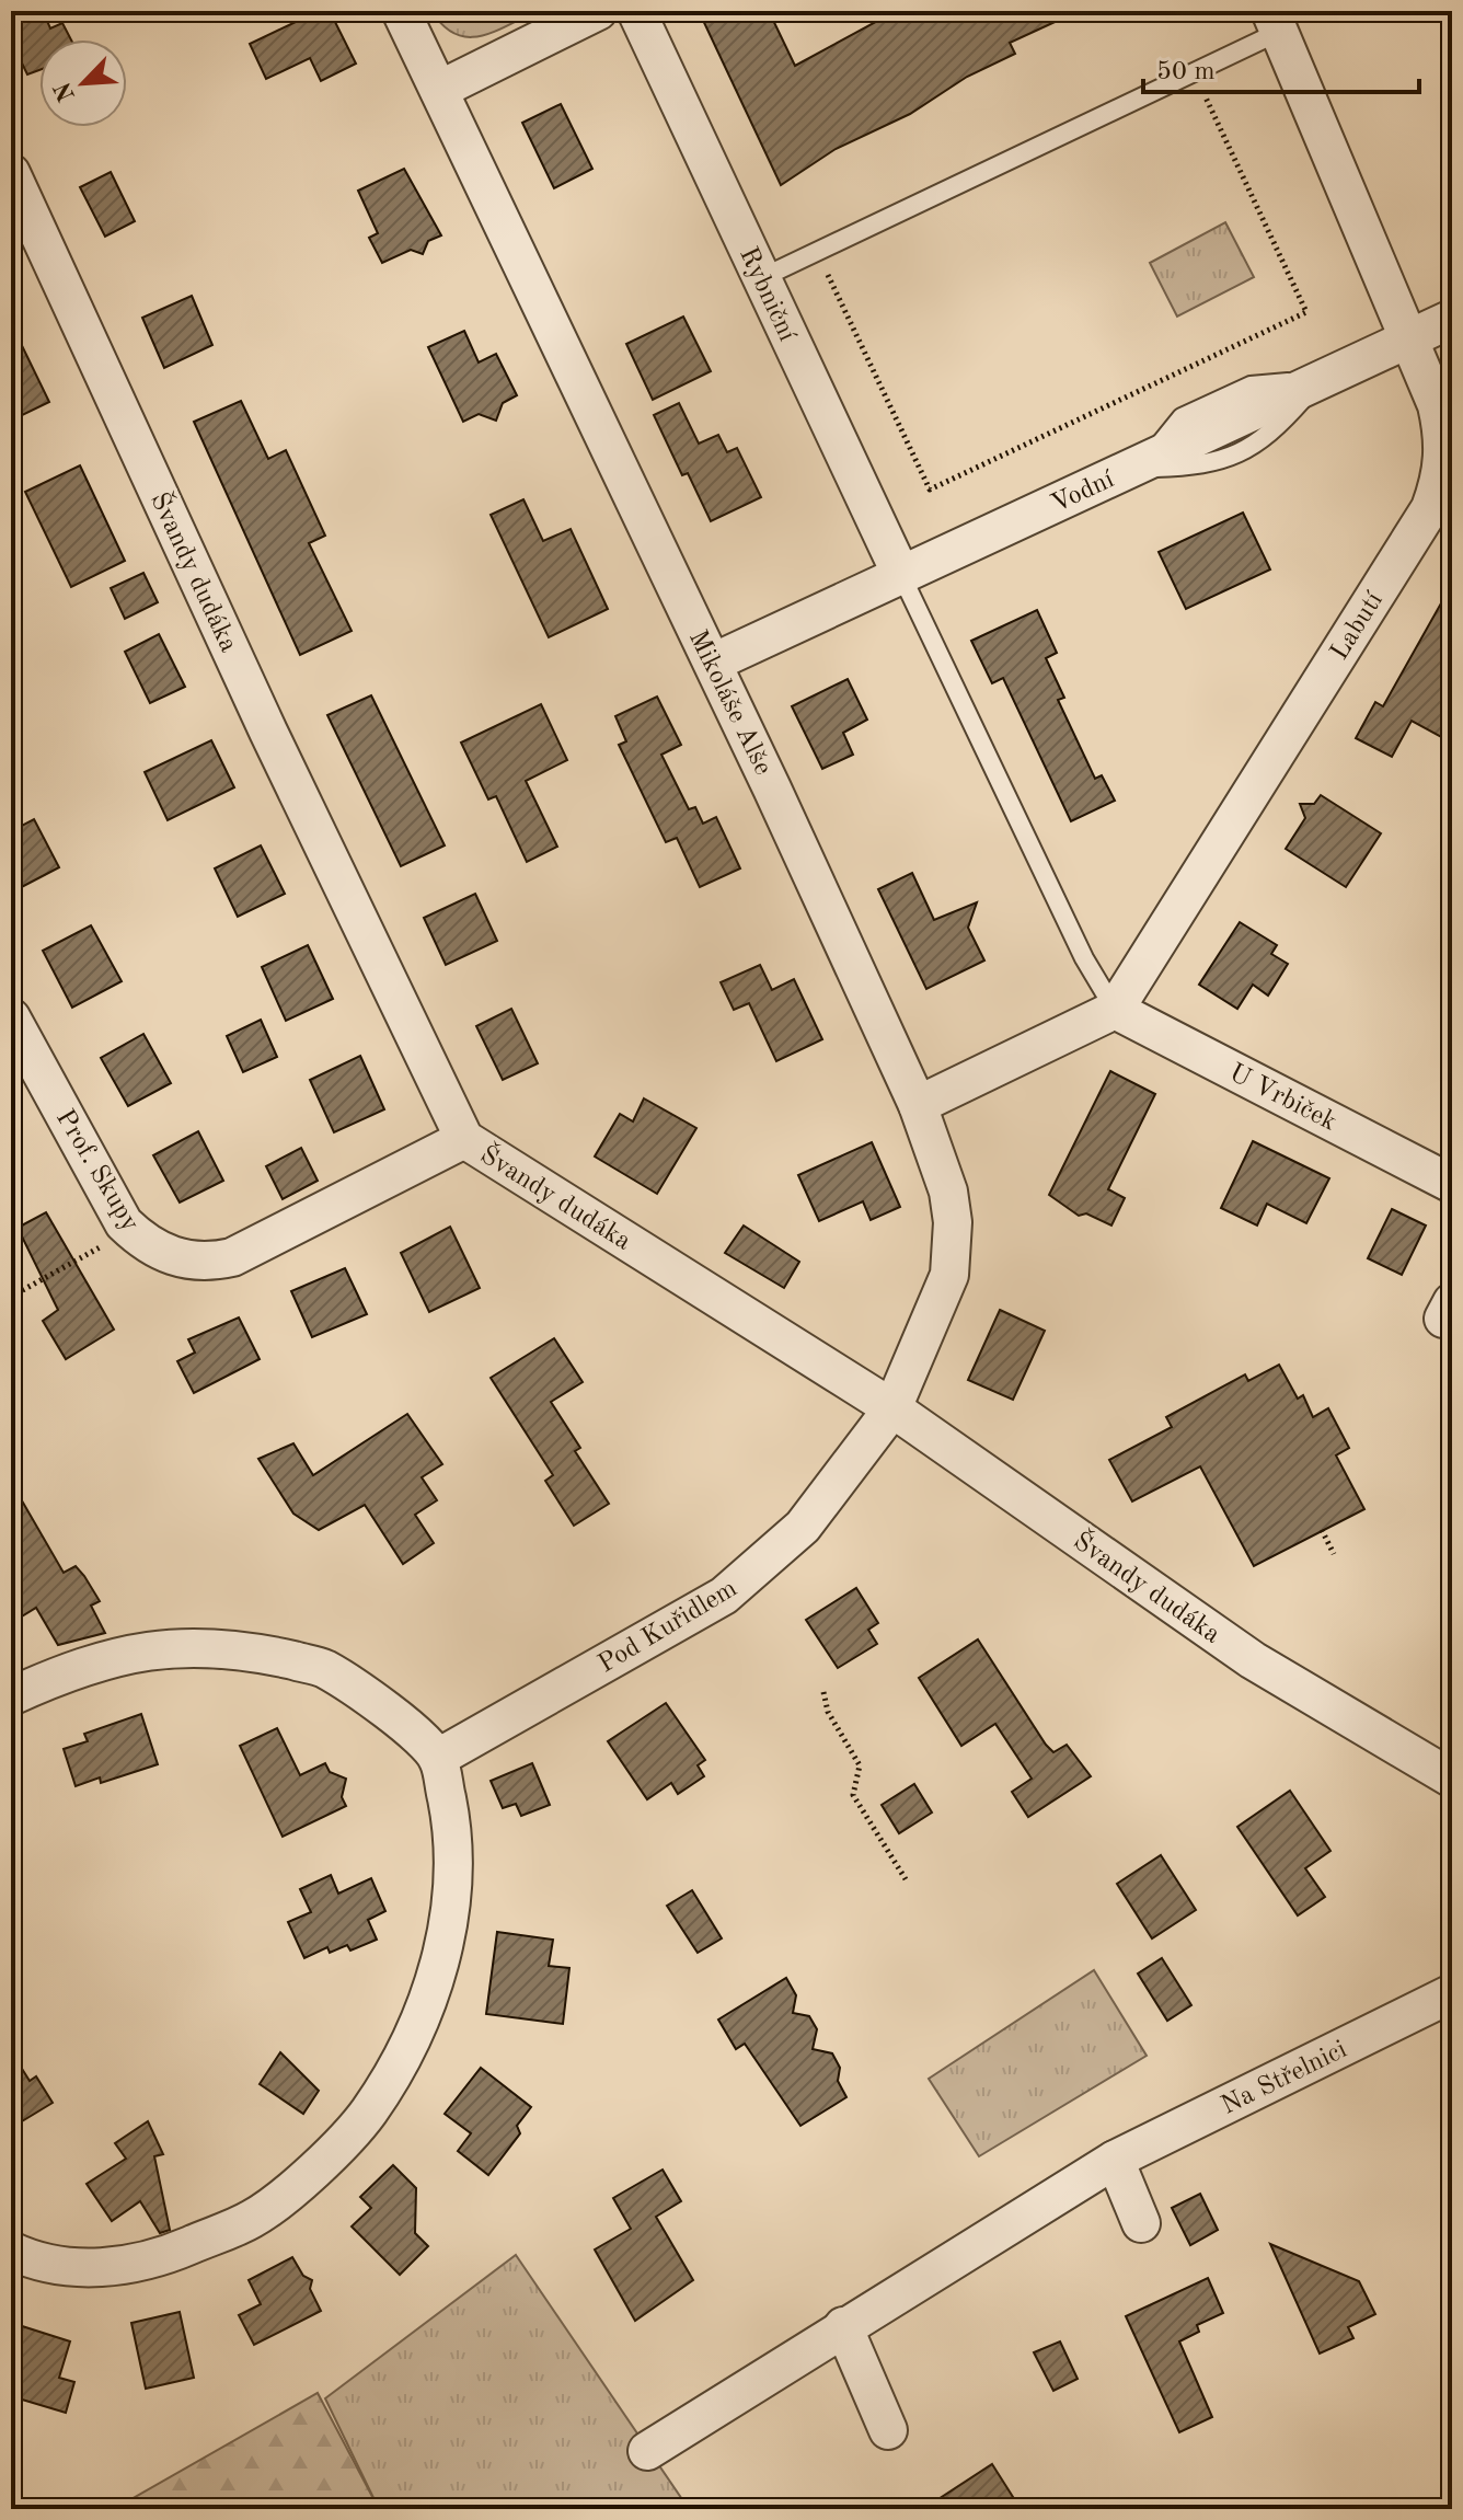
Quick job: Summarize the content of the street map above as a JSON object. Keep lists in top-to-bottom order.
{
  "streets": {
    "street": [
      "Rybniční",
      "Vodní",
      "Švandy dudáka",
      "Labutí",
      "Mikoláše Alše",
      "U Vrbiček",
      "Prof. Skupy",
      "Pod Kuřidlem",
      "Na Střelnici"
    ]
  },
  "crossings": [
    ["Rybniční", "Vodní"],
    ["Vodní", "Labutí"],
    ["Vodní", "Mikoláše Alše"],
    ["Švandy dudáka", "Mikoláše Alše"],
    ["Švandy dudáka", "Prof. Skupy"],
    ["Švandy dudáka", "Pod Kuřidlem"],
    ["Labutí", "U Vrbiček"],
    ["Mikoláše Alše", "Pod Kuřidlem"]
  ],
  "scale_bar": "50 m",
  "north": "bottom left"
}
